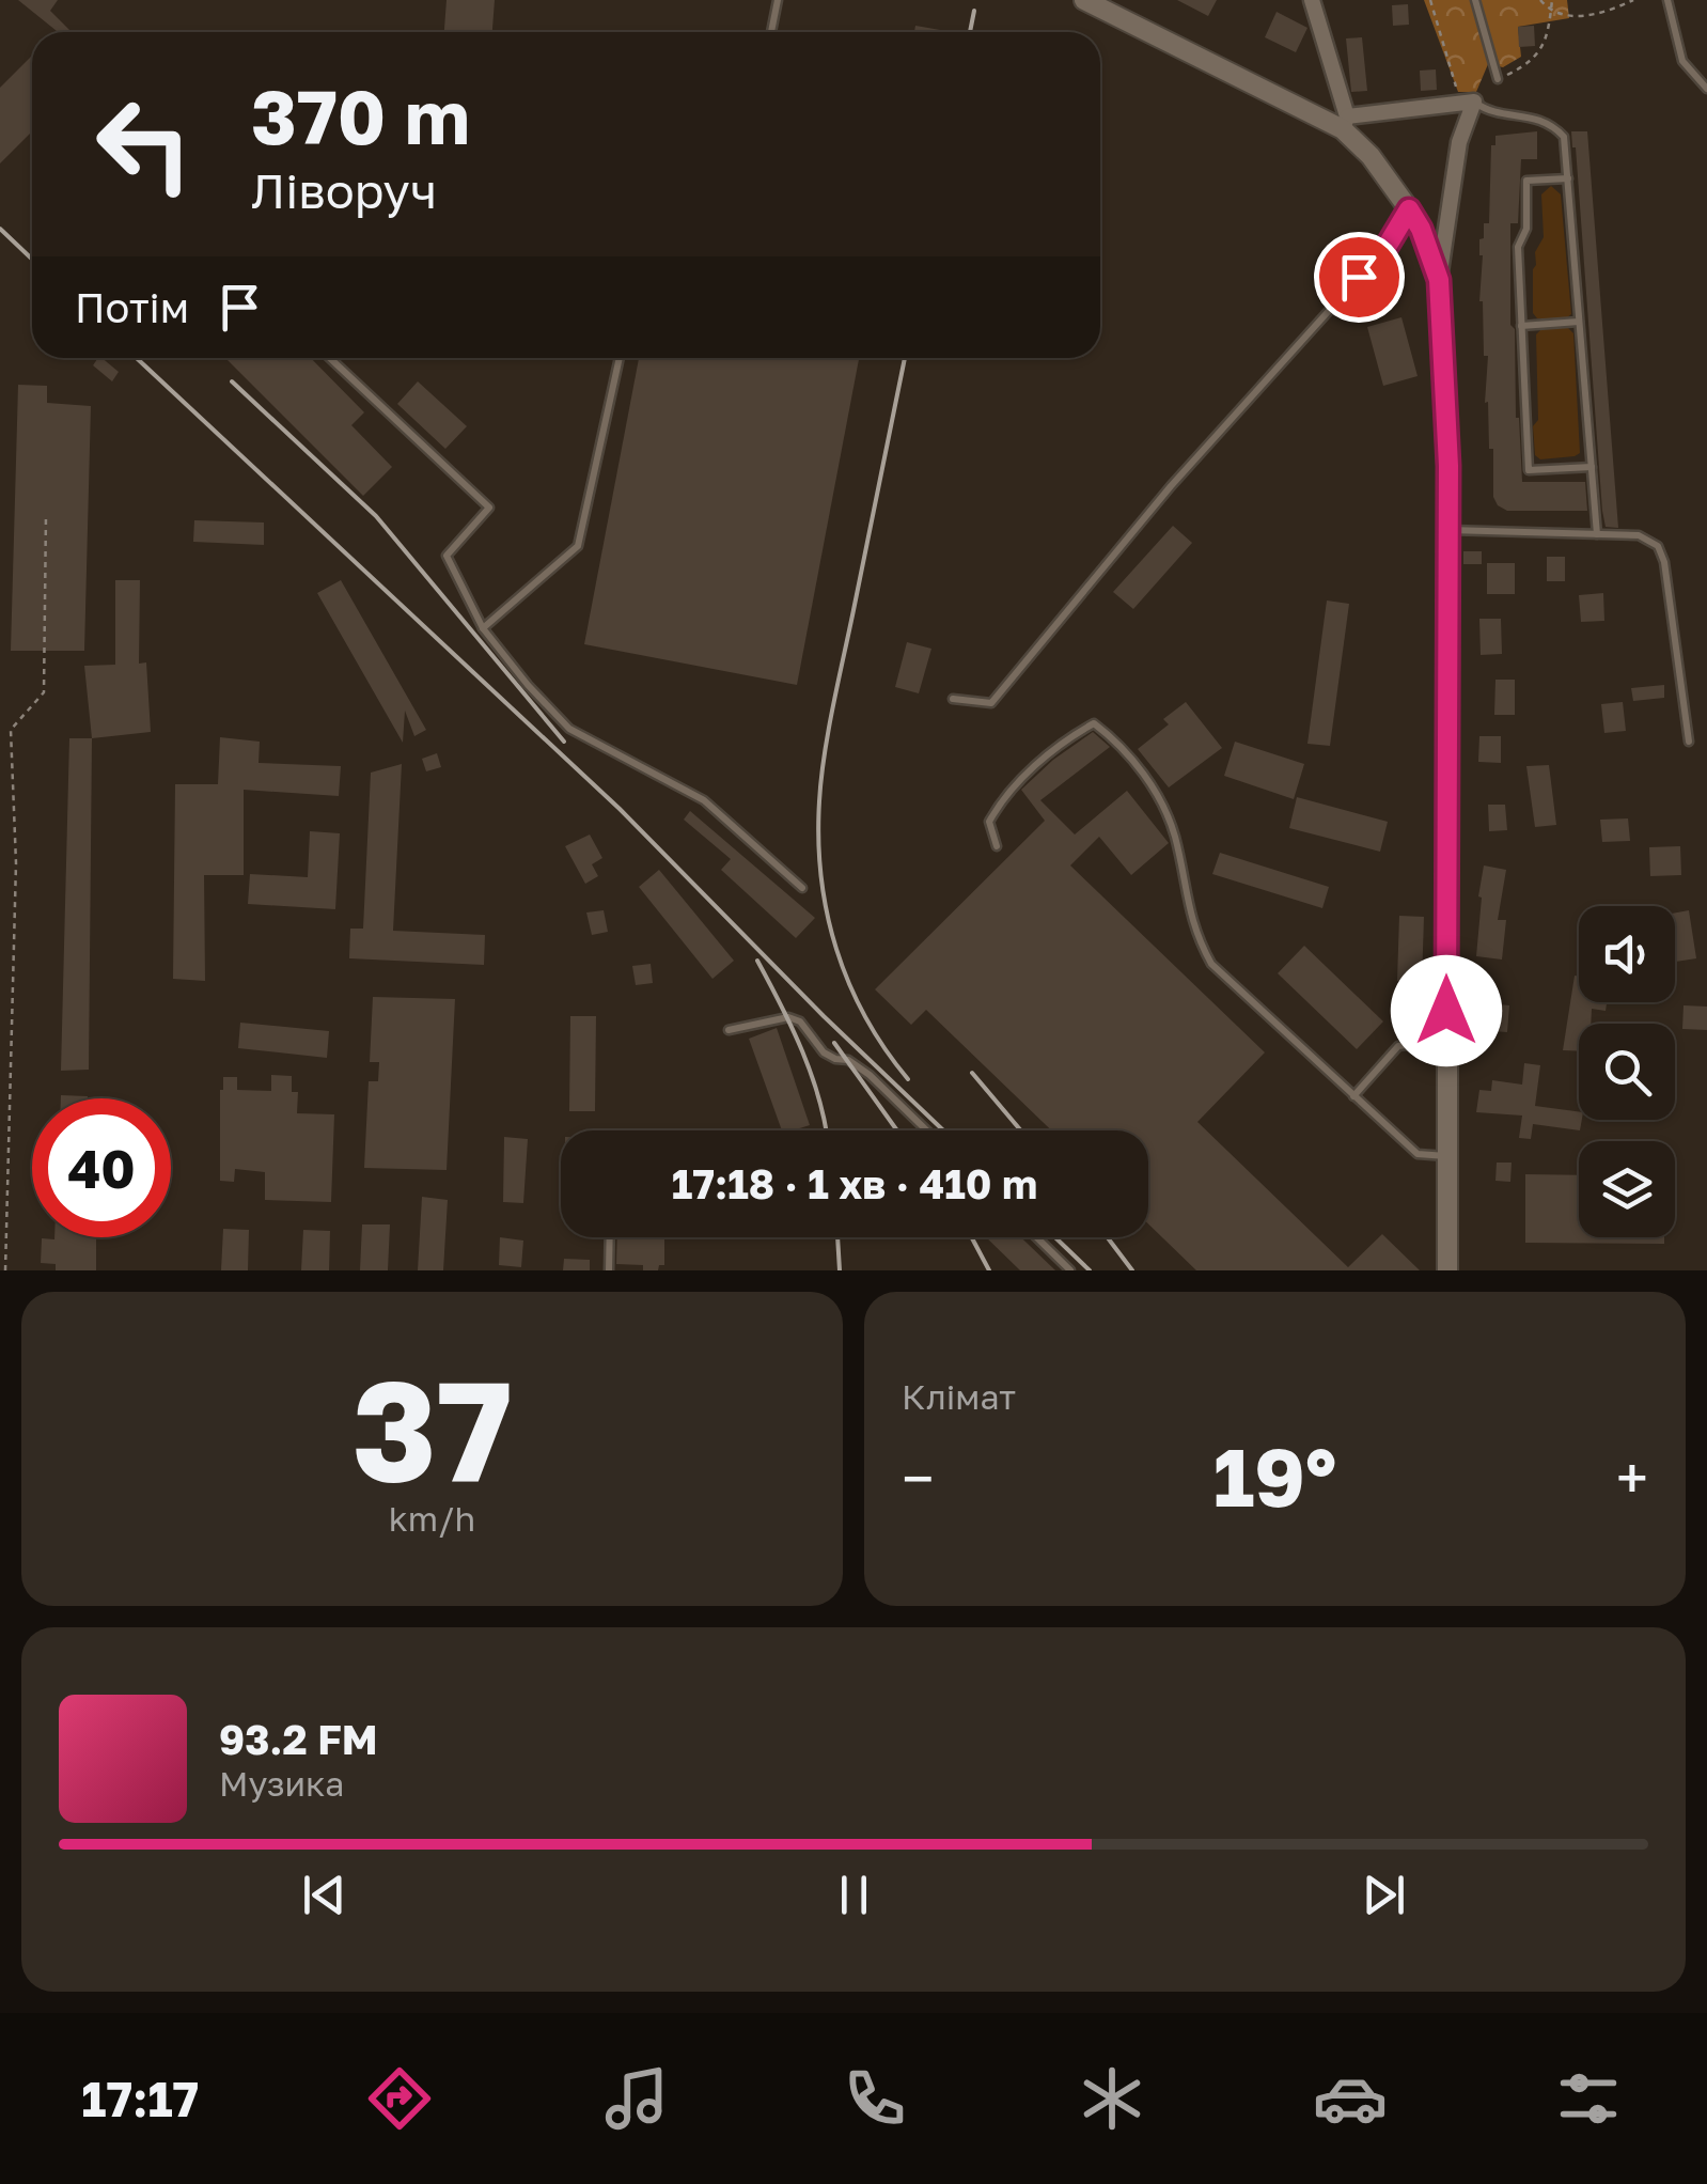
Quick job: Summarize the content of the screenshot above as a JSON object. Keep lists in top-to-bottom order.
{
  "page": {
    "turn": ["370 m", "Ліворуч"],
    "then": "Потім",
    "limit": "40",
    "trip": "17:18 · 1 хв · 410 m",
    "tile": [
      ["37", "km/h"],
      "Клімат"
    ],
    "heat": ["−", "19°", "+"],
    "song": ["93.2 FM", "Музика"],
    "tabs": "17:17"
  }
}
